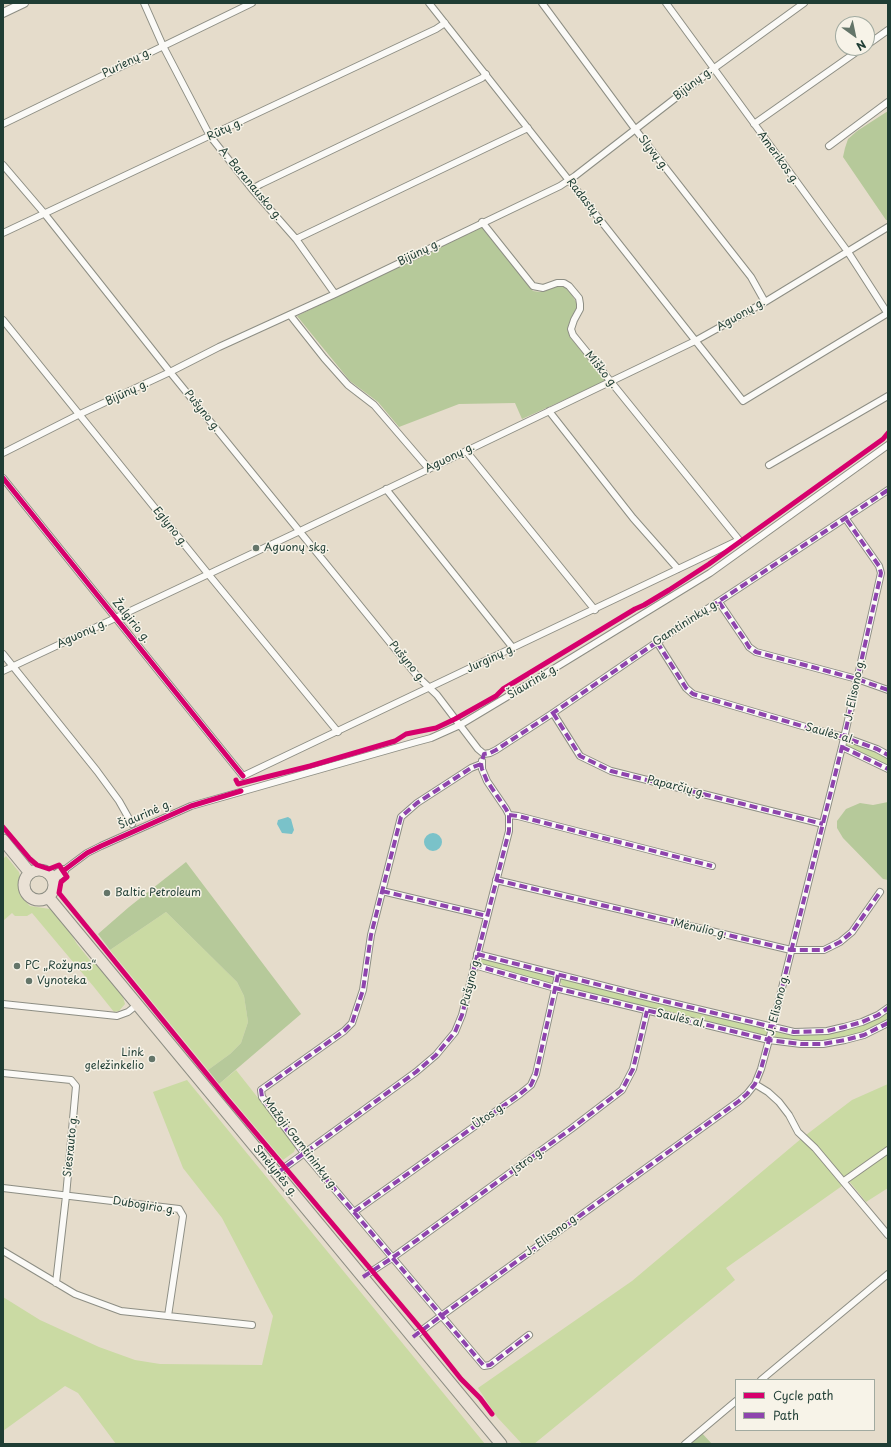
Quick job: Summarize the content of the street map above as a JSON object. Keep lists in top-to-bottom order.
{
  "streets": {
    "highway": ["Smėlynės g."],
    "main road": ["Šiaurinė g."],
    "street": [
      "Purienų g.",
      "Bijūnų g.",
      "Rūtų g.",
      "Slyvų g.",
      "Amerikos g.",
      "A. Baranausko g.",
      "Radastų g.",
      "Aguonų g.",
      "Miško g.",
      "Pušyno g.",
      "Eglyno g.",
      "Žalgirio g.",
      "Gamtininkų g.",
      "Jurginų g.",
      "J. Elisono g.",
      "Saulės al.",
      "Paparčių g.",
      "Mėnulio g.",
      "Ūtos g.",
      "Mažoji Gamtininkų g.",
      "Siesrauto g.",
      "Įstro g.",
      "Dubogirio g."
    ]
  },
  "crossings": [
    ["Purienų g.", "A. Baranausko g."],
    ["Bijūnų g.", "Slyvų g."],
    ["Bijūnų g.", "Amerikos g."],
    ["Bijūnų g.", "A. Baranausko g."],
    ["Bijūnų g.", "Radastų g."],
    ["Bijūnų g.", "Miško g."],
    ["Bijūnų g.", "Pušyno g."],
    ["Bijūnų g.", "Eglyno g."],
    ["Rūtų g.", "A. Baranausko g."],
    ["Rūtų g.", "Radastų g."],
    ["Rūtų g.", "Pušyno g."],
    ["Slyvų g.", "Aguonų g."],
    ["Amerikos g.", "Radastų g."],
    ["Amerikos g.", "Aguonų g."],
    ["Radastų g.", "Aguonų g."],
    ["Aguonų g.", "Miško g."],
    ["Aguonų g.", "Pušyno g."],
    ["Aguonų g.", "Eglyno g."],
    ["Aguonų g.", "Žalgirio g."],
    ["Miško g.", "Jurginų g."],
    ["Pušyno g.", "Gamtininkų g."],
    ["Pušyno g.", "Jurginų g."],
    ["Pušyno g.", "Šiaurinė g."],
    ["Pušyno g.", "Saulės al."],
    ["Pušyno g.", "Mėnulio g."],
    ["Pušyno g.", "Mažoji Gamtininkų g."],
    ["Pušyno g.", "Smėlynės g."],
    ["Eglyno g.", "Jurginų g."],
    ["Žalgirio g.", "Jurginų g."],
    ["Gamtininkų g.", "Saulės al."],
    ["Gamtininkų g.", "Paparčių g."],
    ["Šiaurinė g.", "Smėlynės g."],
    ["J. Elisono g.", "Saulės al."],
    ["J. Elisono g.", "Paparčių g."],
    ["J. Elisono g.", "Mėnulio g."],
    ["J. Elisono g.", "Mažoji Gamtininkų g."],
    ["J. Elisono g.", "Smėlynės g."],
    ["Saulės al.", "Ūtos g."],
    ["Saulės al.", "Įstro g."],
    ["Ūtos g.", "Mažoji Gamtininkų g."],
    ["Mažoji Gamtininkų g.", "Įstro g."],
    ["Siesrauto g.", "Dubogirio g."],
    ["Įstro g.", "Smėlynės g."]
  ],
  "places": [
    "Aguonų skg.",
    "Baltic Petroleum",
    "PC „Rožynas“",
    "Vynoteka",
    "Link geležinkelio"
  ],
  "legend": ["Cycle path", "Path"],
  "north": "bottom right"
}
